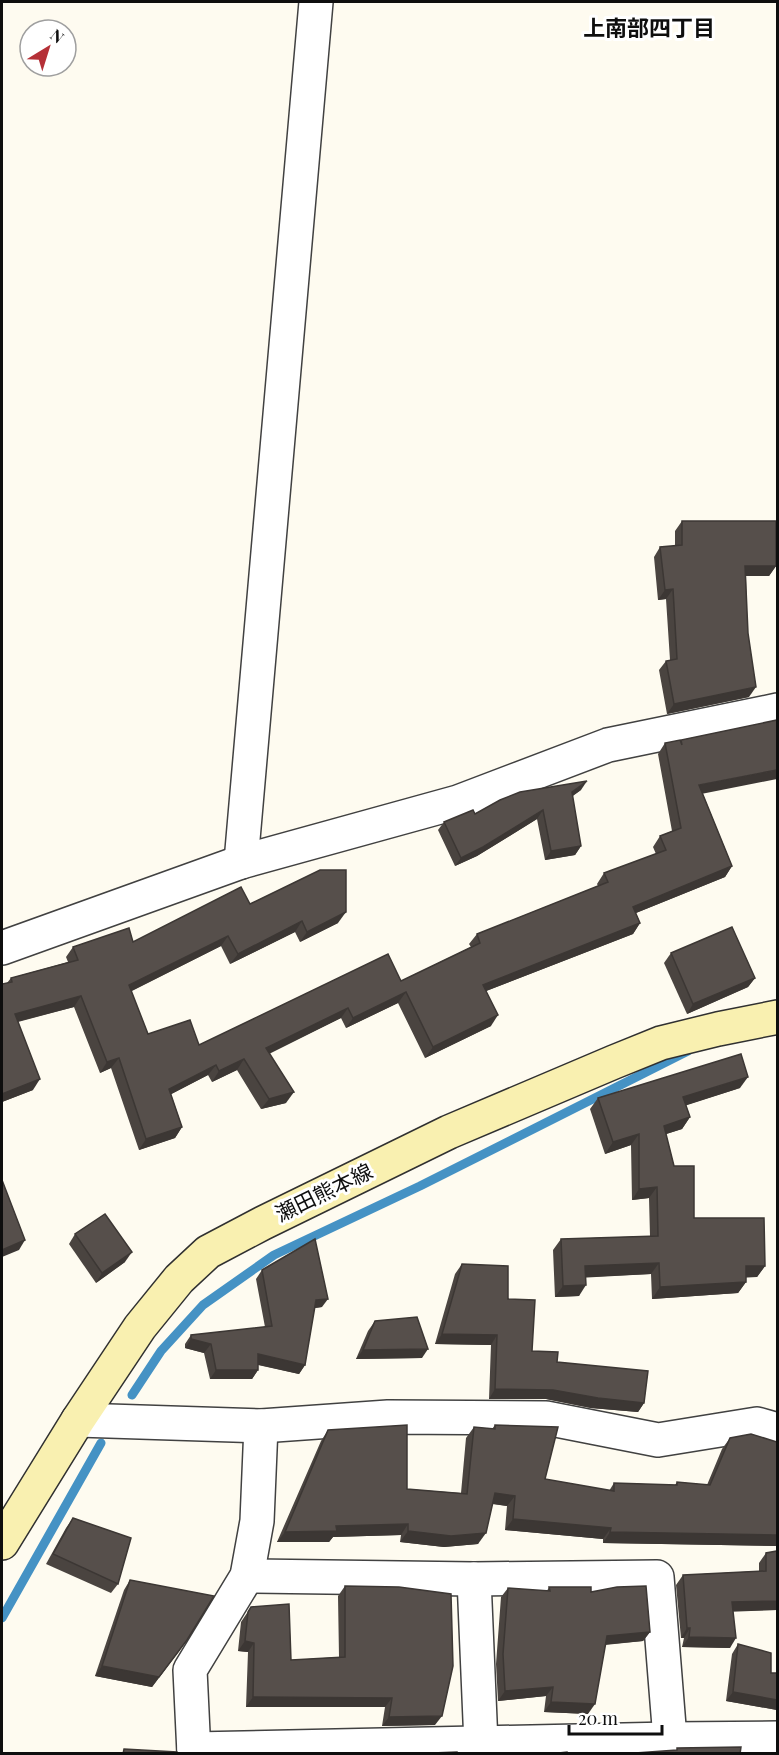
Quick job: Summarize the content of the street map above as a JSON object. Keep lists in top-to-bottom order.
{
  "streets": {
    "main road": ["瀬田熊本線"]
  },
  "districts": ["上南部四丁目"],
  "scale_bar": "20 m",
  "north": "top right"
}
